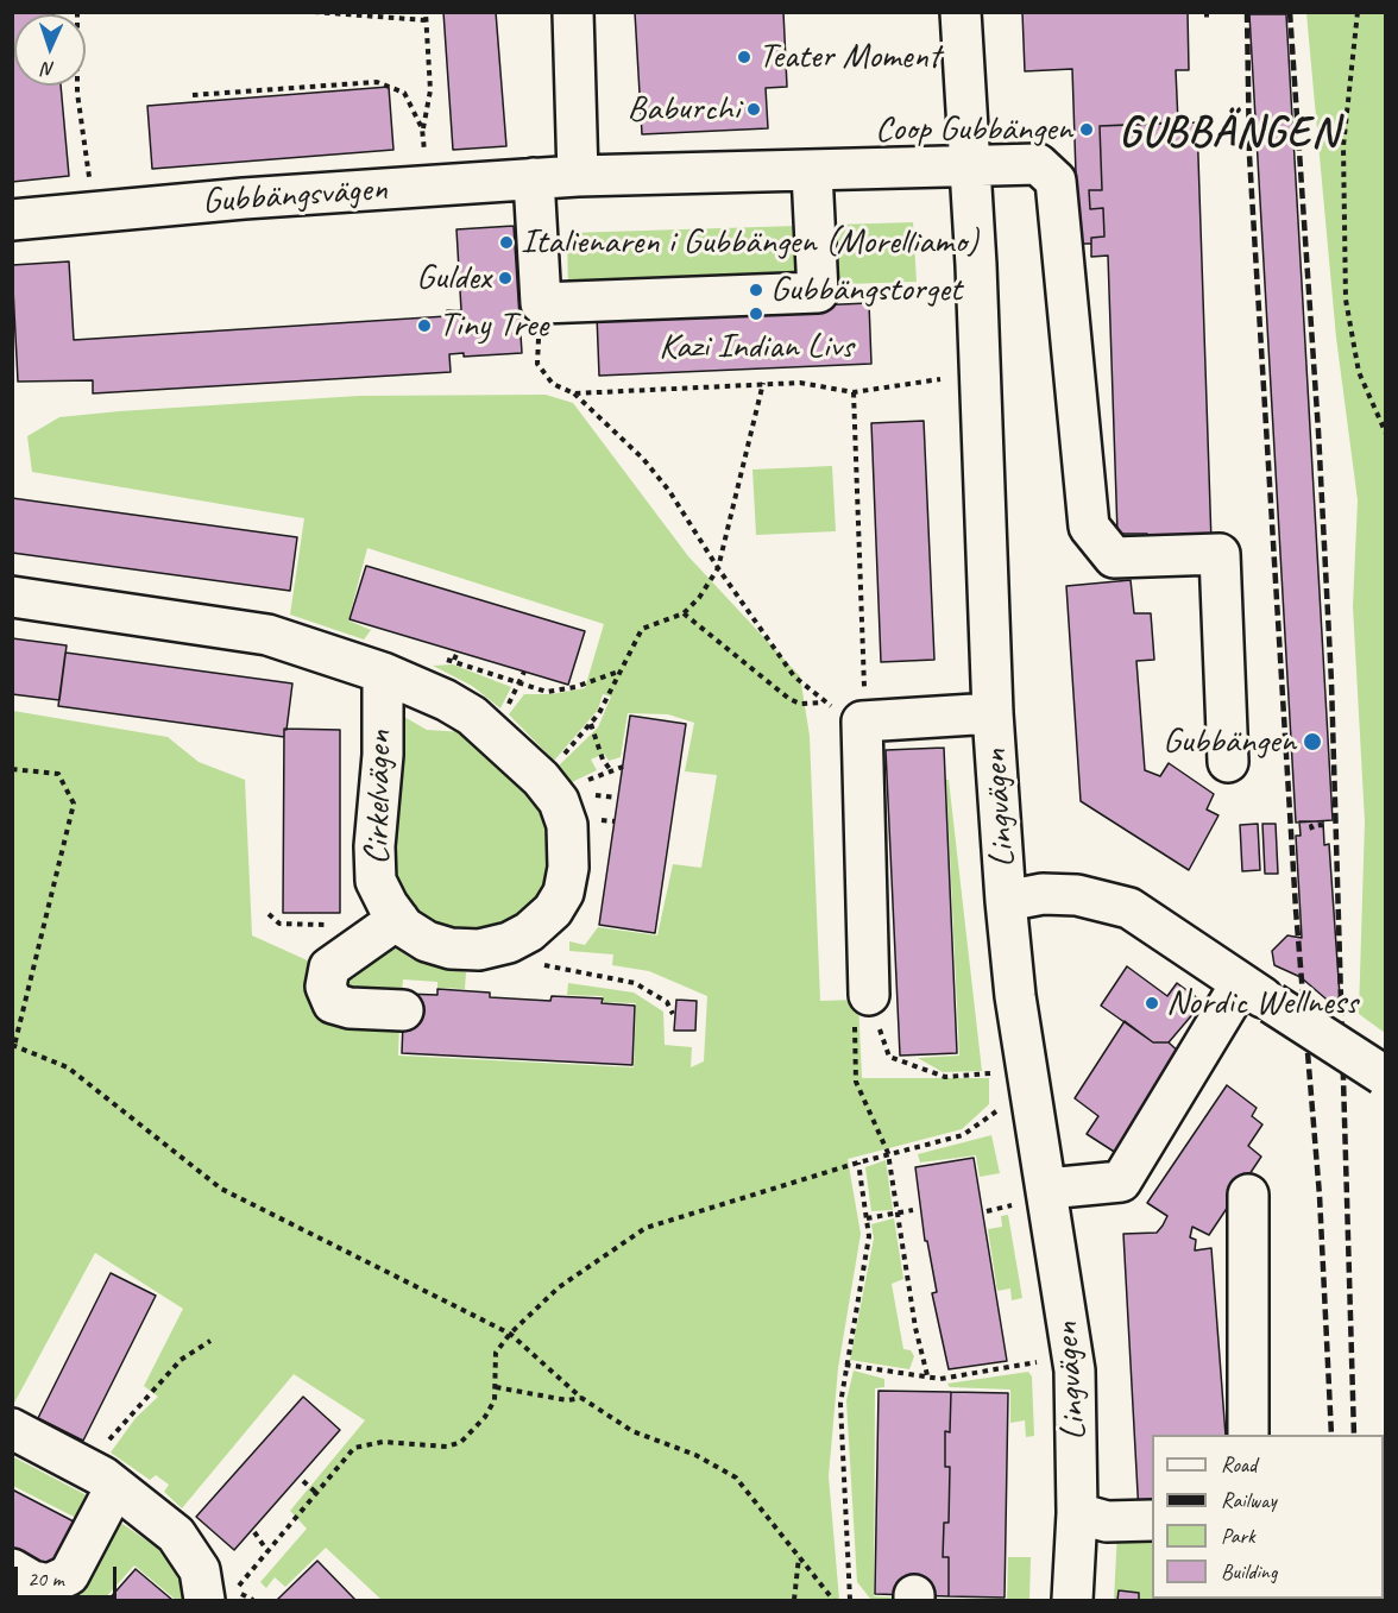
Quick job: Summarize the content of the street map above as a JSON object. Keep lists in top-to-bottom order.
{
  "streets": {
    "street": ["Gubbängsvägen", "Cirkelvägen", "Lingvägen"]
  },
  "crossings": [
    ["Gubbängsvägen", "Lingvägen"]
  ],
  "districts": ["GUBBÄNGEN"],
  "places": [
    "Teater Moment",
    "Baburchi",
    "Coop Gubbängen",
    "Italienaren i Gubbängen (Morelliamo)",
    "Guldex",
    "Gubbängstorget",
    "Kazi Indian Livs",
    "Tiny Tree",
    "Gubbängen",
    "Nordic Wellness"
  ],
  "legend": [
    "Road",
    "Railway",
    "Park",
    "Building"
  ],
  "scale_bar": "20 m",
  "north": "bottom"
}
